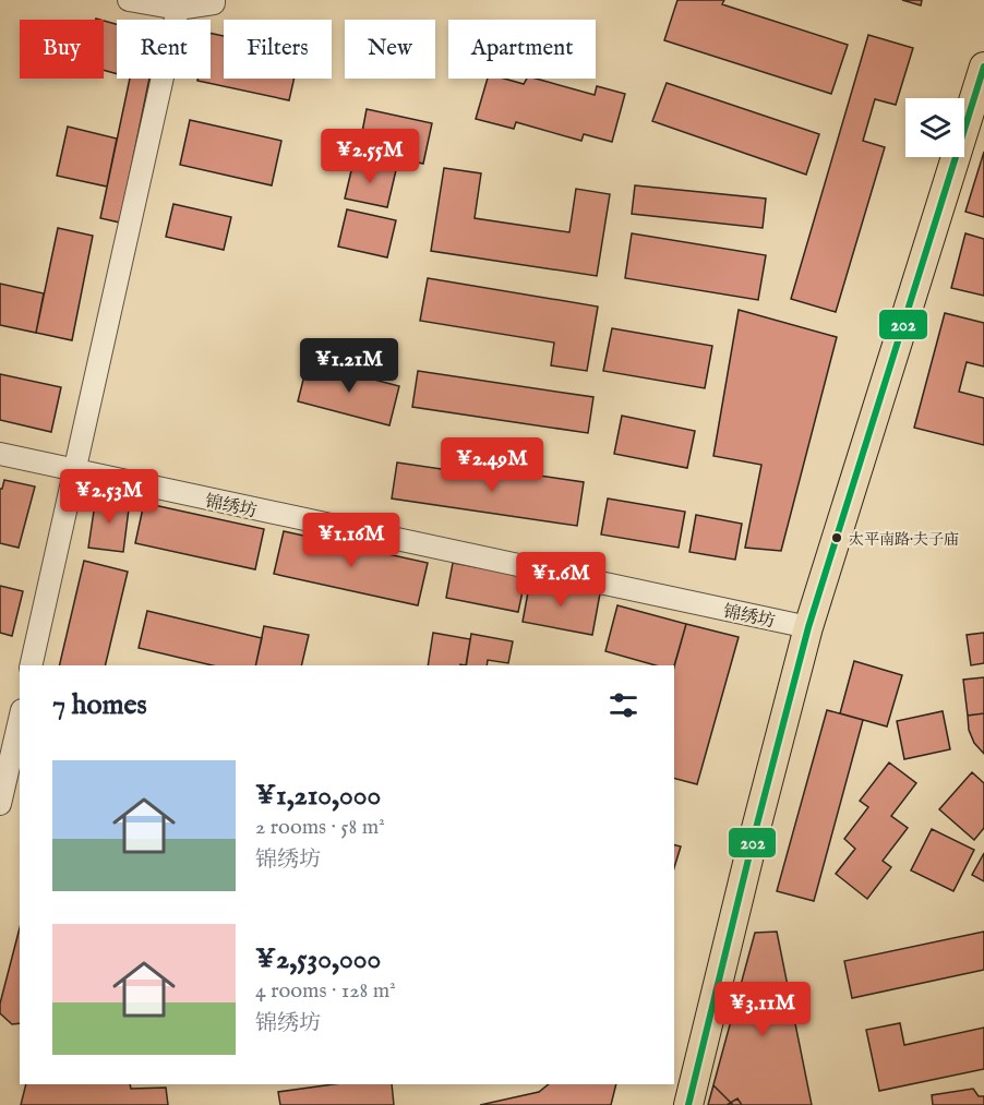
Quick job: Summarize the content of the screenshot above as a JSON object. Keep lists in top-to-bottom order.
{
  "streets": {
    "street": ["锦绣坊"]
  },
  "places": ["太平南路·夫子庙"],
  "lines": ["transit line 202"],
  "page": {
    "chip": [
      "Buy",
      "Rent",
      "Filters",
      "New",
      "Apartment"
    ],
    "price": [
      "¥2.55M",
      "¥1.21M",
      "¥2.49M",
      "¥2.53M",
      "¥1.16M",
      "¥1.6M",
      "¥3.11M"
    ],
    "heading": "7 homes",
    "list": [
      {
        "name": "¥1,210,000",
        "note": "2 rooms · 58 m² · 锦绣坊"
      },
      {
        "name": "¥2,530,000",
        "note": "4 rooms · 128 m² · 锦绣坊"
      }
    ]
  }
}
